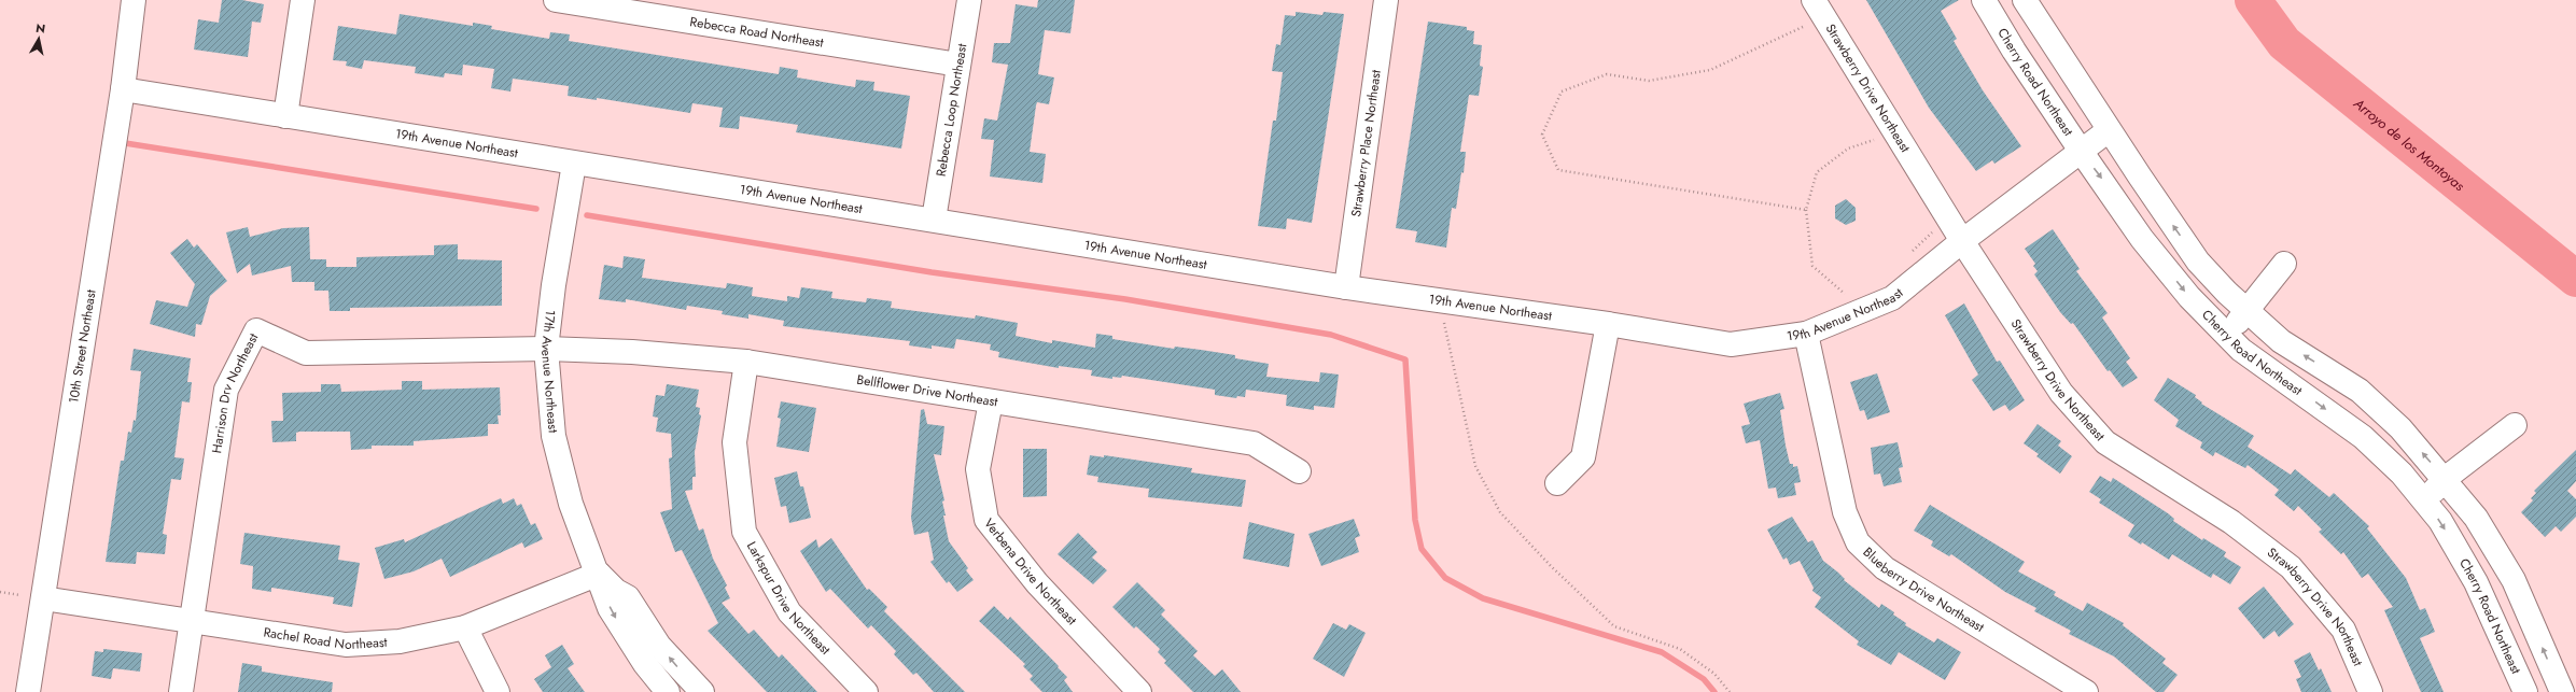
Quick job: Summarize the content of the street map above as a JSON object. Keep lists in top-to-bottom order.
{
  "streets": {
    "street": [
      "Rebecca Road Northeast",
      "Cherry Road Northeast",
      "Strawberry Drive Northeast",
      "Rebecca Loop Northeast",
      "Strawberry Place Northeast",
      "19th Avenue Northeast",
      "10th Street Northeast",
      "17th Avenue Northeast",
      "Bellflower Drive Northeast",
      "Harrison Drv Northeast",
      "Verbena Drive Northeast",
      "Blueberry Drive Northeast",
      "Larkspur Drive Northeast",
      "Rachel Road Northeast"
    ]
  },
  "crossings": [
    ["Rebecca Road Northeast", "Rebecca Loop Northeast"],
    ["Cherry Road Northeast", "19th Avenue Northeast"],
    ["Strawberry Drive Northeast", "19th Avenue Northeast"],
    ["Rebecca Loop Northeast", "19th Avenue Northeast"],
    ["Strawberry Place Northeast", "19th Avenue Northeast"],
    ["19th Avenue Northeast", "10th Street Northeast"],
    ["19th Avenue Northeast", "17th Avenue Northeast"],
    ["19th Avenue Northeast", "Blueberry Drive Northeast"],
    ["10th Street Northeast", "Rachel Road Northeast"],
    ["17th Avenue Northeast", "Bellflower Drive Northeast"],
    ["17th Avenue Northeast", "Harrison Drv Northeast"],
    ["17th Avenue Northeast", "Rachel Road Northeast"],
    ["Bellflower Drive Northeast", "Harrison Drv Northeast"],
    ["Bellflower Drive Northeast", "Verbena Drive Northeast"],
    ["Bellflower Drive Northeast", "Larkspur Drive Northeast"],
    ["Harrison Drv Northeast", "Rachel Road Northeast"]
  ],
  "water": ["Arroyo de los Montoyas"],
  "north": "top"
}
